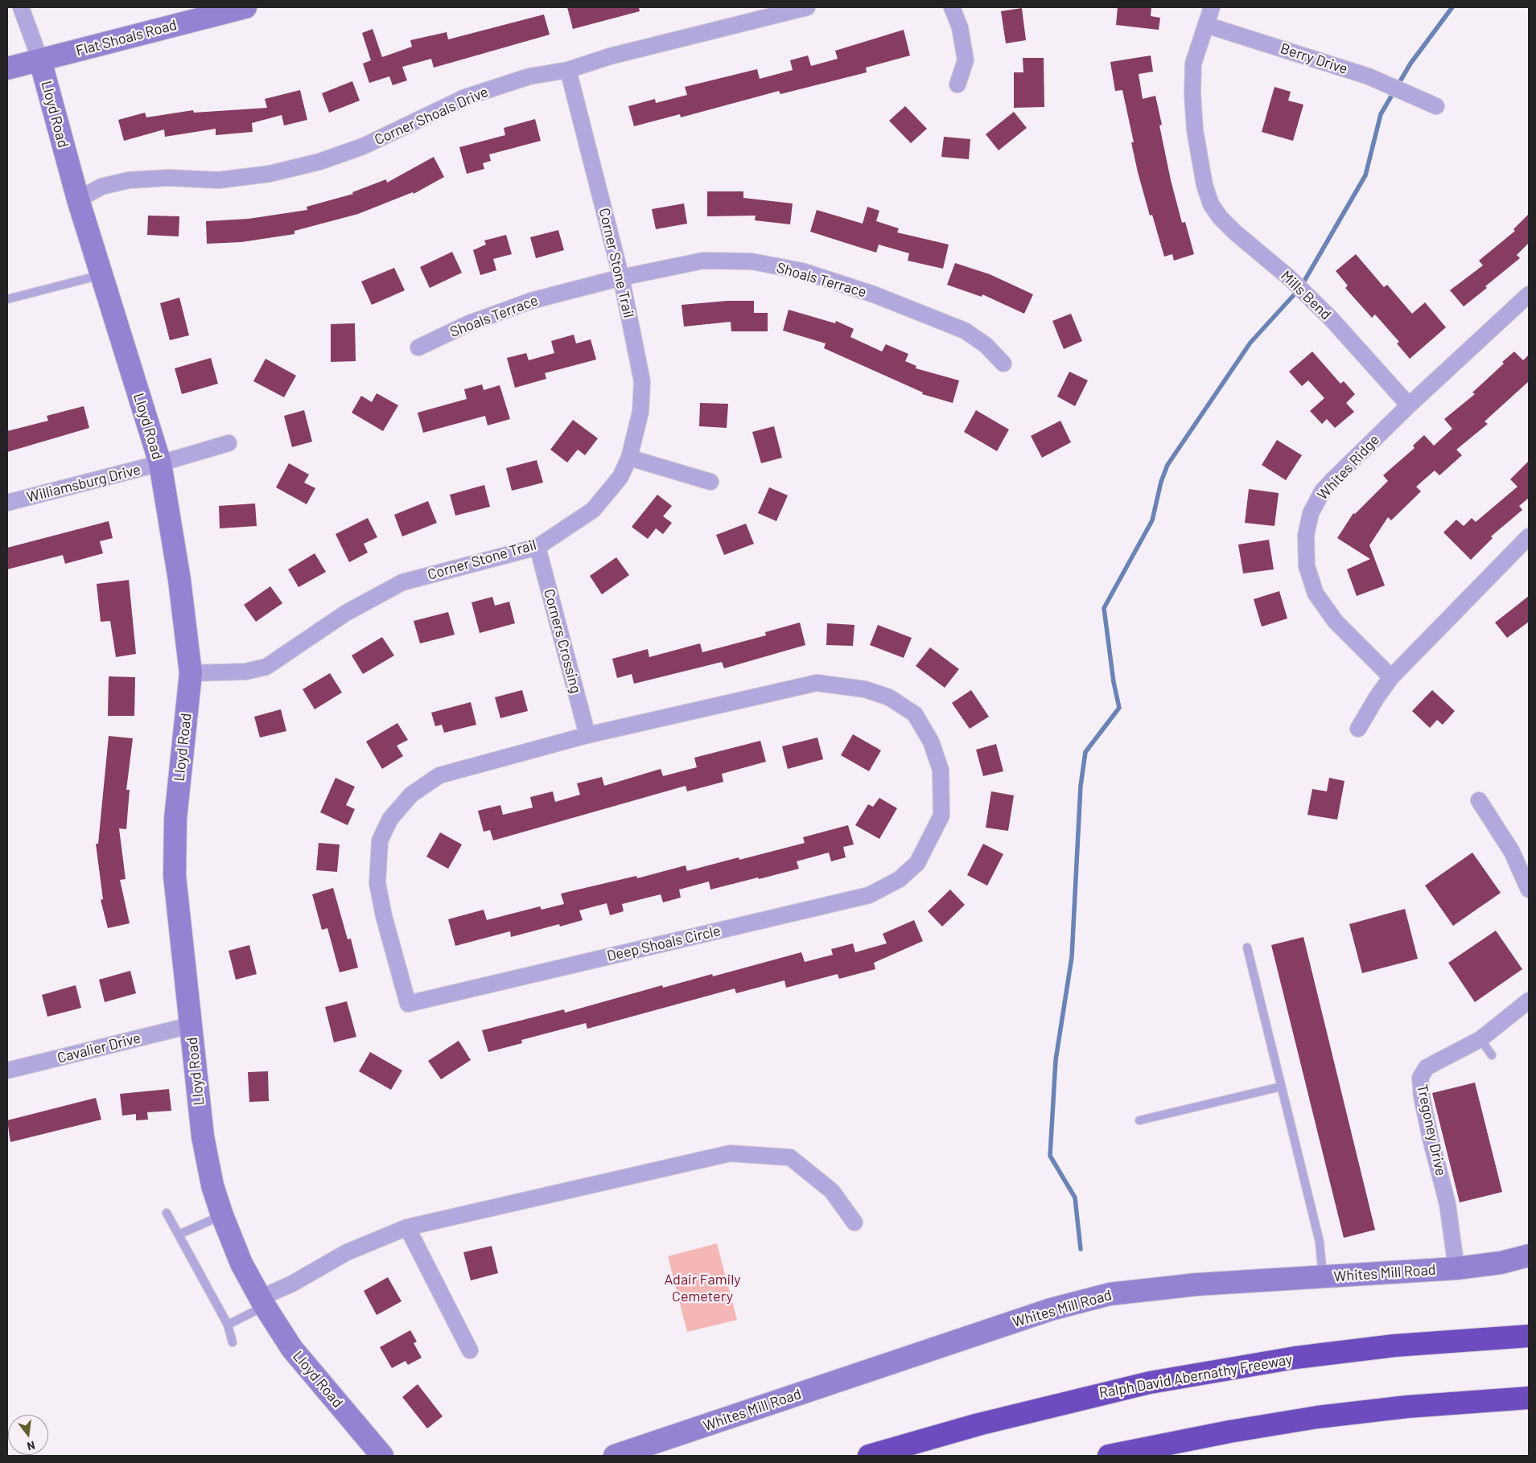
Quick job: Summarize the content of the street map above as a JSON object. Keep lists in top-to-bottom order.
{
  "streets": {
    "highway": ["Ralph David Abernathy Freeway"],
    "street": [
      "Flat Shoals Road",
      "Berry Drive",
      "Lloyd Road",
      "Corner Shoals Drive",
      "Corner Stone Trail",
      "Shoals Terrace",
      "Mills Bend",
      "Whites Ridge",
      "Williamsburg Drive",
      "Corners Crossing",
      "Deep Shoals Circle",
      "Cavalier Drive",
      "Tregoney Drive",
      "Whites Mill Road"
    ]
  },
  "crossings": [
    ["Flat Shoals Road", "Lloyd Road"],
    ["Berry Drive", "Mills Bend"],
    ["Lloyd Road", "Corner Shoals Drive"],
    ["Lloyd Road", "Corner Stone Trail"],
    ["Lloyd Road", "Williamsburg Drive"],
    ["Lloyd Road", "Cavalier Drive"],
    ["Corner Shoals Drive", "Corner Stone Trail"],
    ["Corner Stone Trail", "Shoals Terrace"],
    ["Corner Stone Trail", "Corners Crossing"],
    ["Mills Bend", "Whites Ridge"],
    ["Corners Crossing", "Deep Shoals Circle"],
    ["Tregoney Drive", "Whites Mill Road"]
  ],
  "parks": ["Adair Family Cemetery"],
  "north": "bottom"
}
